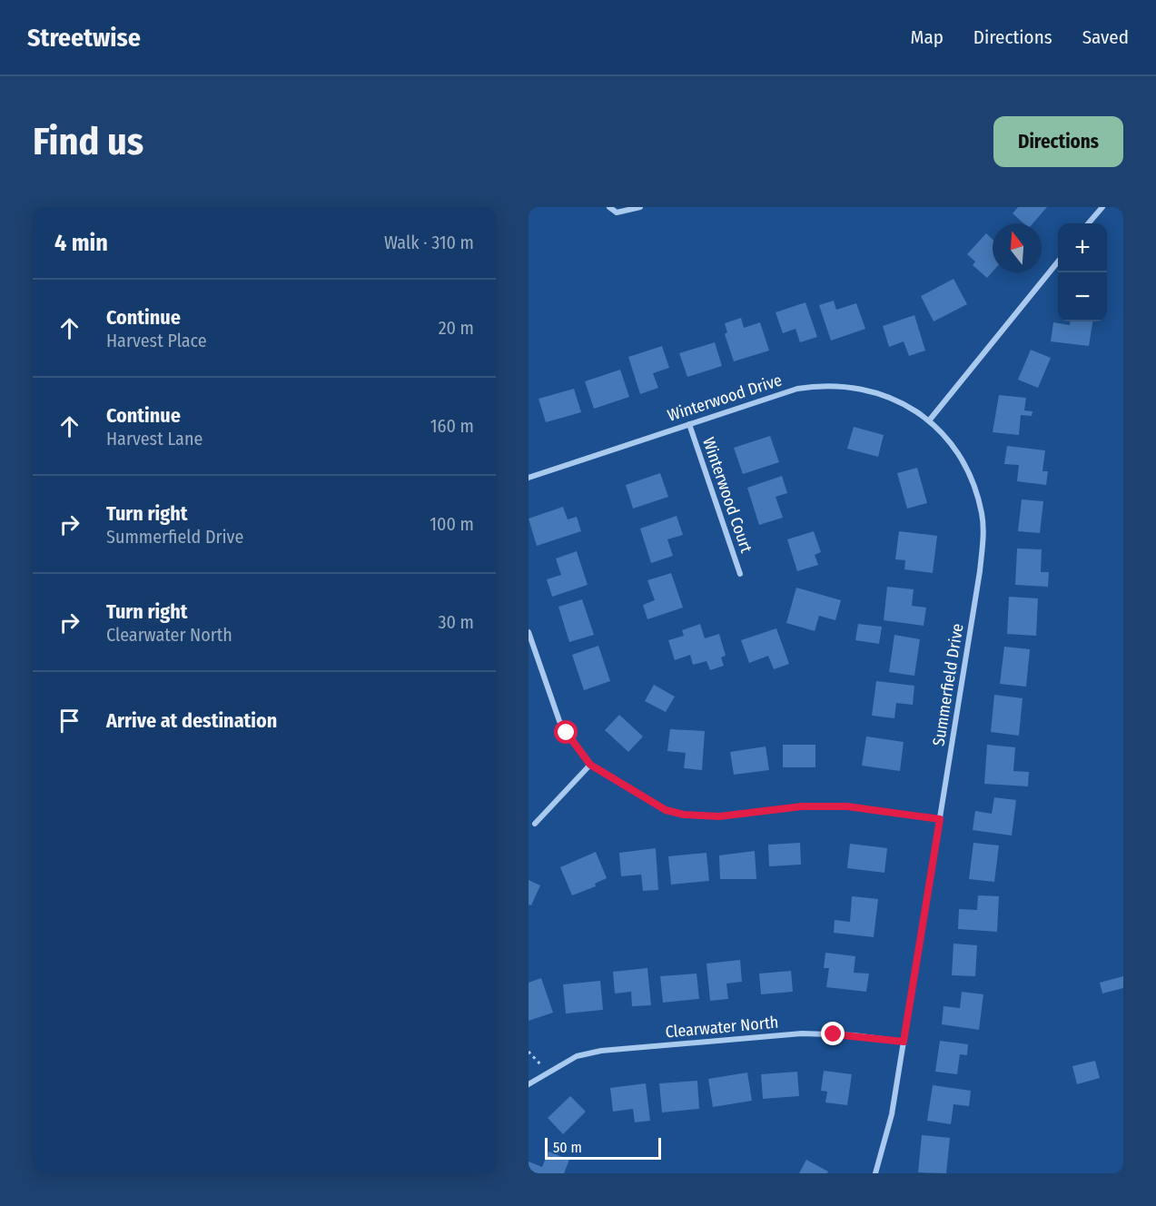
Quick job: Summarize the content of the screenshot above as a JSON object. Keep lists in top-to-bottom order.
{
  "streets": {
    "street": [
      "Winterwood Drive",
      "Winterwood Court",
      "Summerfield Drive",
      "Clearwater North"
    ]
  },
  "crossings": [
    ["Winterwood Drive", "Winterwood Court"],
    ["Winterwood Drive", "Summerfield Drive"],
    ["Summerfield Drive", "Clearwater North"]
  ],
  "scale_bar": "50 m",
  "north": "top",
  "page": {
    "header": "Streetwise",
    "nav": ["Map", "Directions", "Saved"],
    "buttons": "Directions",
    "title": "Find us",
    "heading": ["4 min", "Walk · 310 m"],
    "map_buttons": ["+", "−"],
    "list": [
      ["Continue", "Harvest Place", "20 m"],
      ["Continue", "Harvest Lane", "160 m"],
      ["Turn right", "Summerfield Drive", "100 m"],
      ["Turn right", "Clearwater North", "30 m"],
      "Arrive at destination"
    ],
    "scale": "50 m"
  }
}
